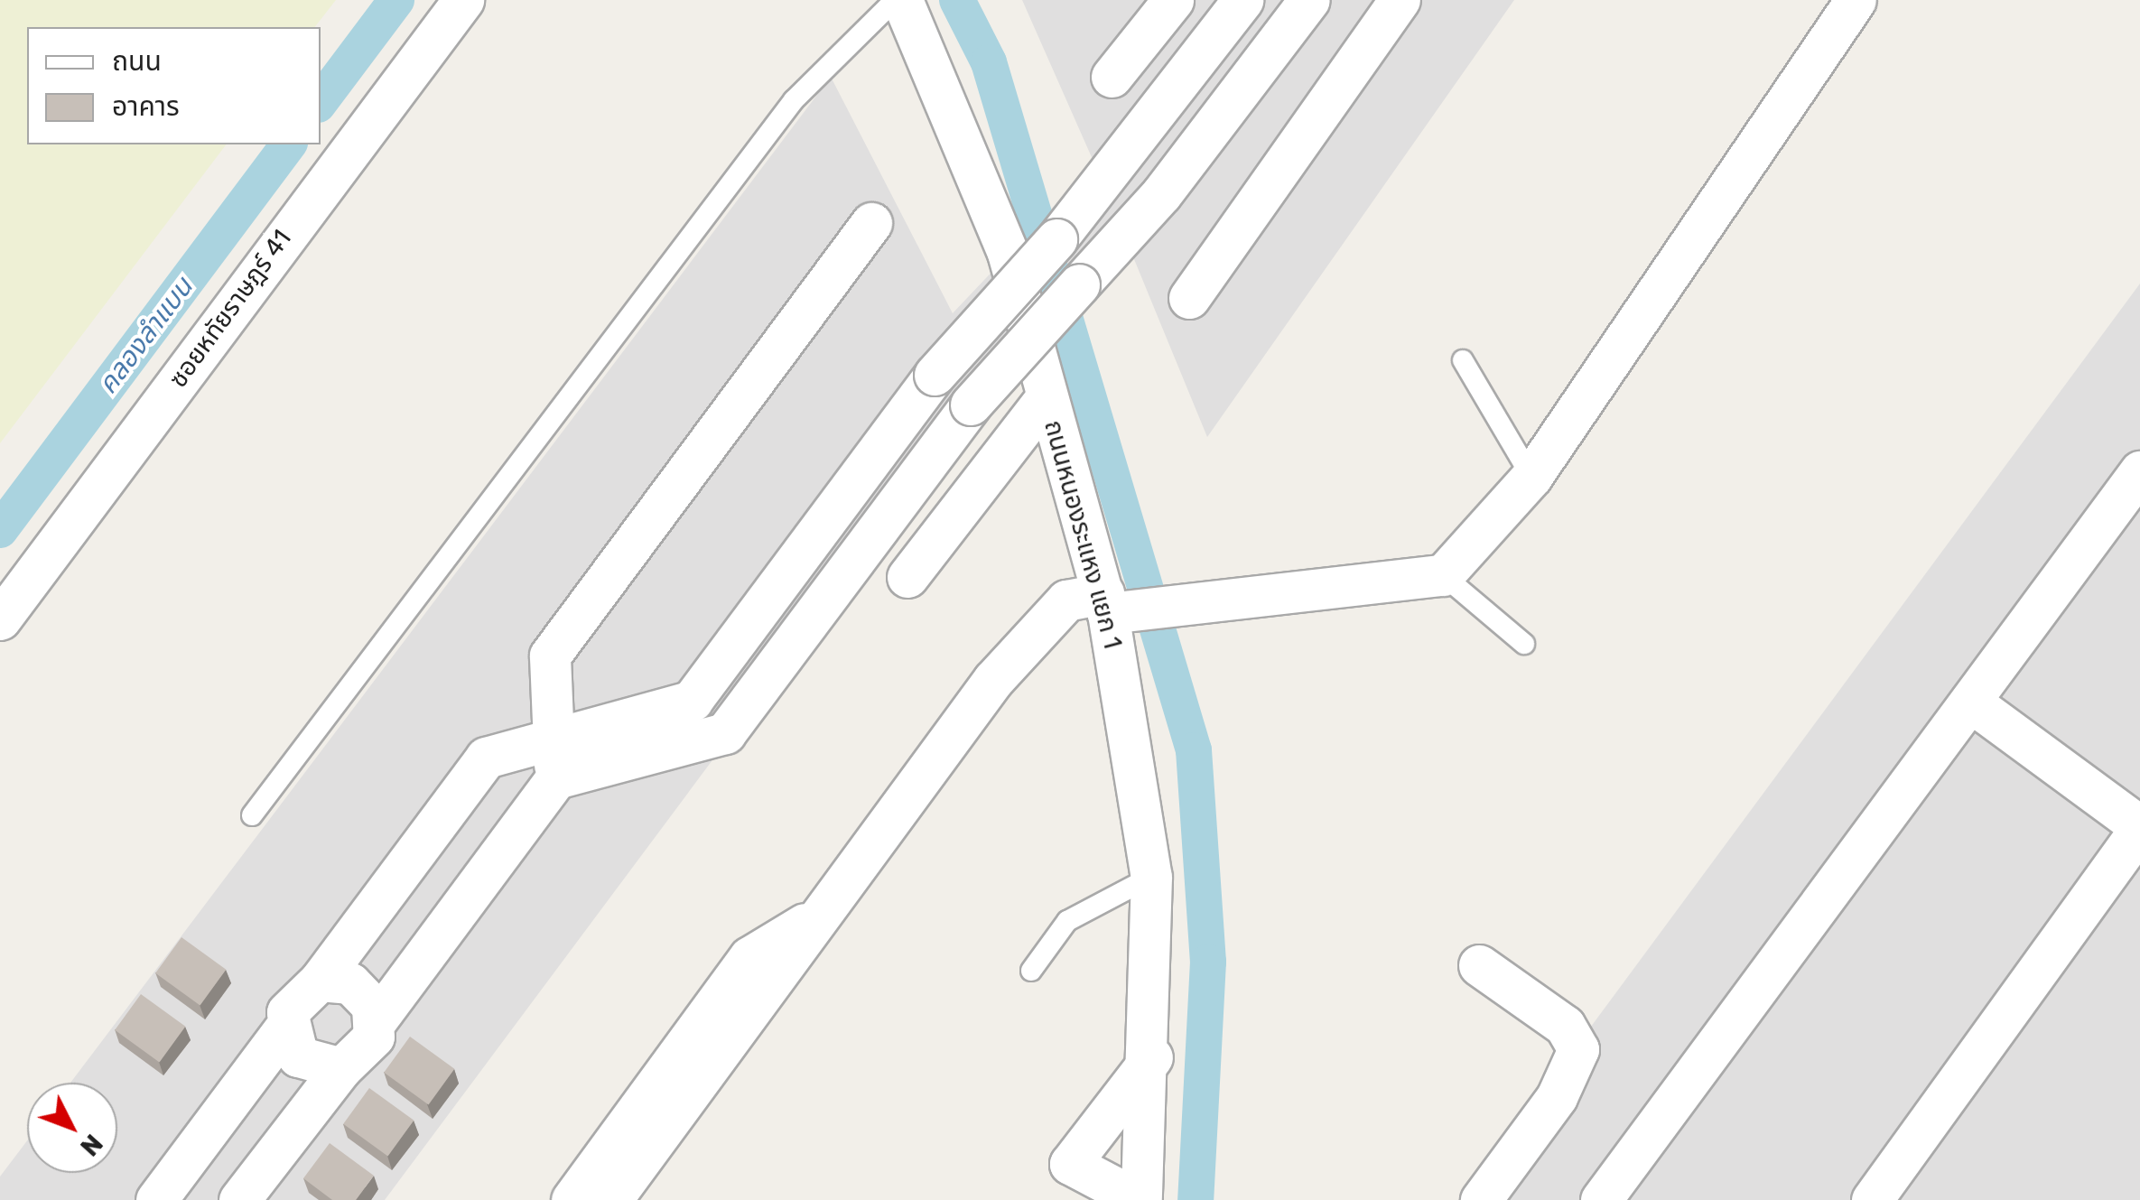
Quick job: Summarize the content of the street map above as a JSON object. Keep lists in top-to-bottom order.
{
  "streets": {
    "street": ["ซอยหทัยราษฎร์ 41", "ถนนหนองระแหง แยก 1"]
  },
  "water": ["คลองลำแบน"],
  "legend": ["ถนน", "อาคาร"],
  "north": "bottom right"
}
